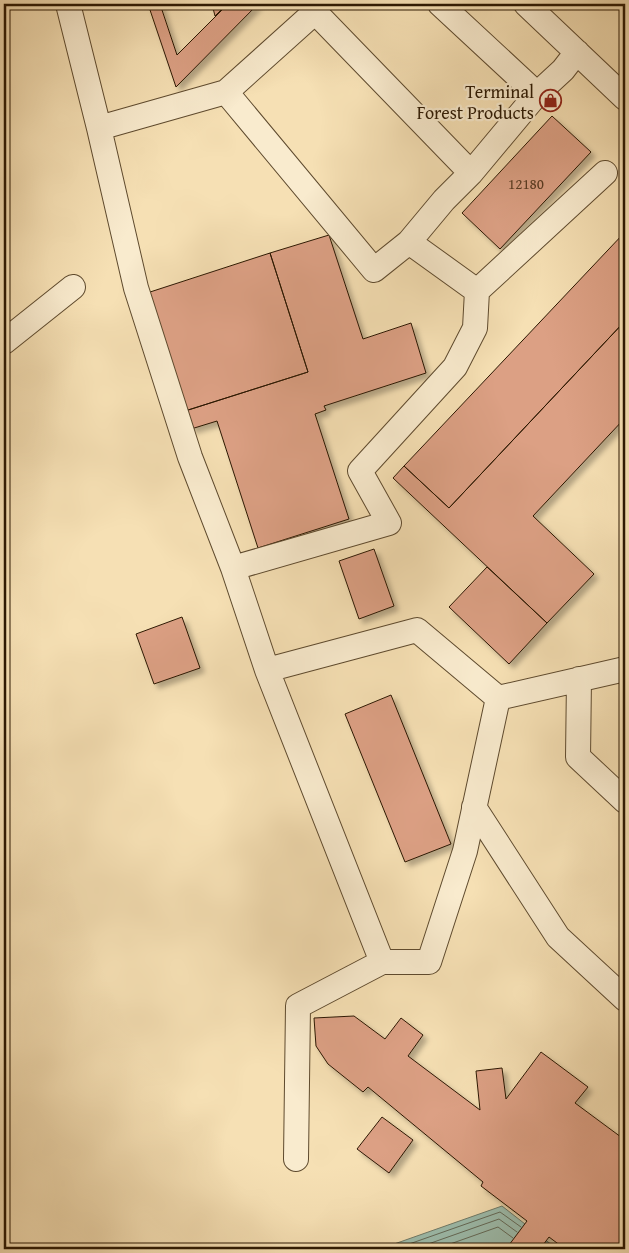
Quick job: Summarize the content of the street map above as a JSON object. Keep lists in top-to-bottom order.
{
  "places": {
    "shop": ["Terminal Forest Products"]
  },
  "house_numbers": ["12180"]
}
